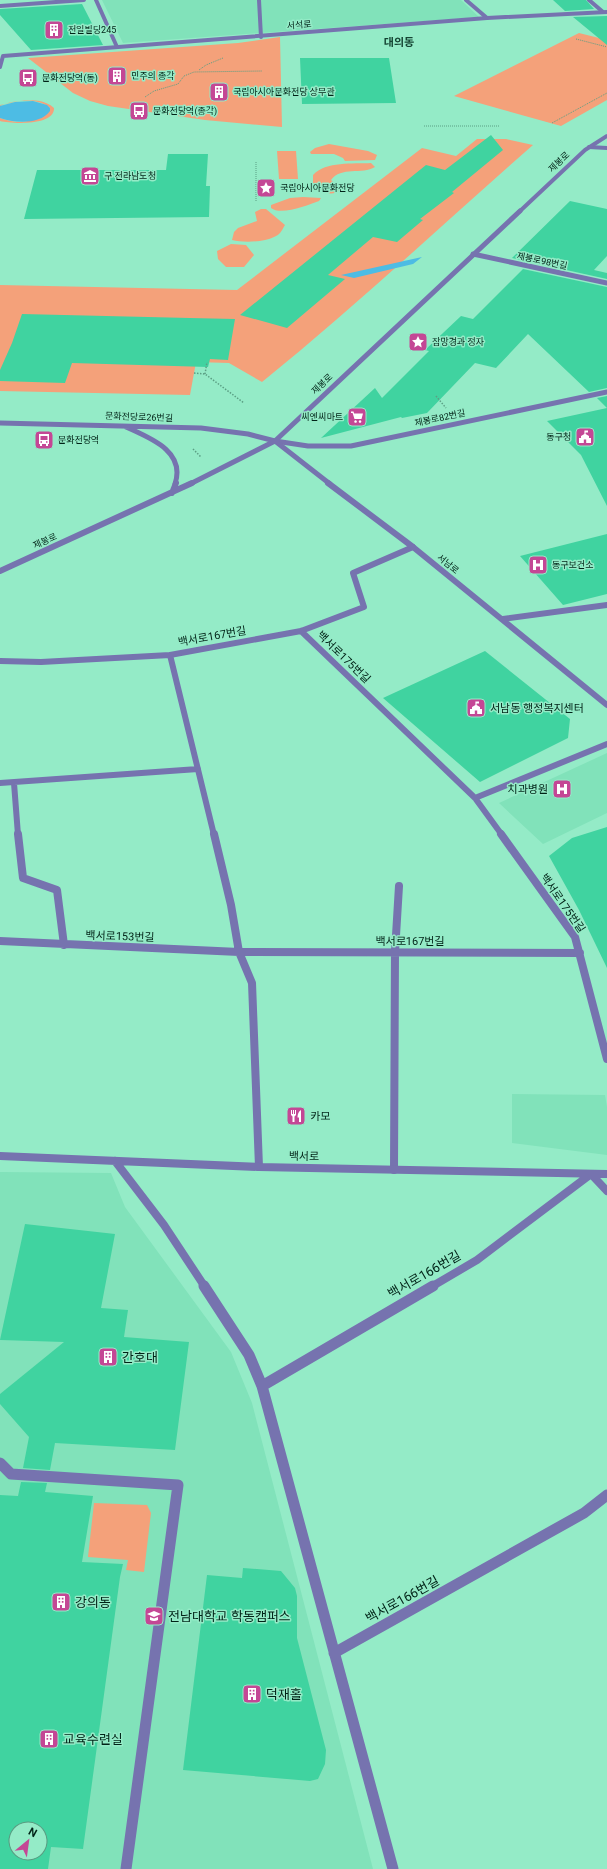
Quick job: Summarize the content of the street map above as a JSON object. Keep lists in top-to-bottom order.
{
  "streets": {
    "street": [
      "서석로",
      "제봉로",
      "제봉로98번길",
      "문화전당로26번길",
      "제봉로82번길",
      "서남로",
      "백서로167번길",
      "백서로175번길",
      "백서로153번길",
      "백서로",
      "백서로166번길"
    ]
  },
  "crossings": [
    ["제봉로", "제봉로98번길"],
    ["제봉로", "문화전당로26번길"],
    ["제봉로", "제봉로82번길"],
    ["제봉로", "서남로"],
    ["문화전당로26번길", "제봉로82번길"],
    ["문화전당로26번길", "서남로"],
    ["제봉로82번길", "서남로"],
    ["서남로", "백서로175번길"],
    ["백서로167번길", "백서로175번길"],
    ["백서로167번길", "백서로153번길"],
    ["백서로167번길", "백서로"],
    ["백서로", "백서로166번길"]
  ],
  "districts": ["대의동"],
  "places": {
    "building": [
      "전일빌딩245",
      "민주의 종각",
      "국립아시아문화전당 상무관",
      "간호대",
      "강의동",
      "덕재홀",
      "교육수련실"
    ],
    "bus stop": ["문화전당역(동)", "문화전당역(종각)", "문화전당역"],
    "museum": ["구 전라남도청"],
    "place": ["국립아시아문화전당", "잠망경과 정자"],
    "supermarket": ["씨엔씨마트"],
    "public building": ["동구청", "서남동 행정복지센터"],
    "hospital": ["동구보건소", "치과병원"],
    "restaurant": ["카모"],
    "school or university": ["전남대학교 학동캠퍼스"]
  },
  "north": "top right"
}
